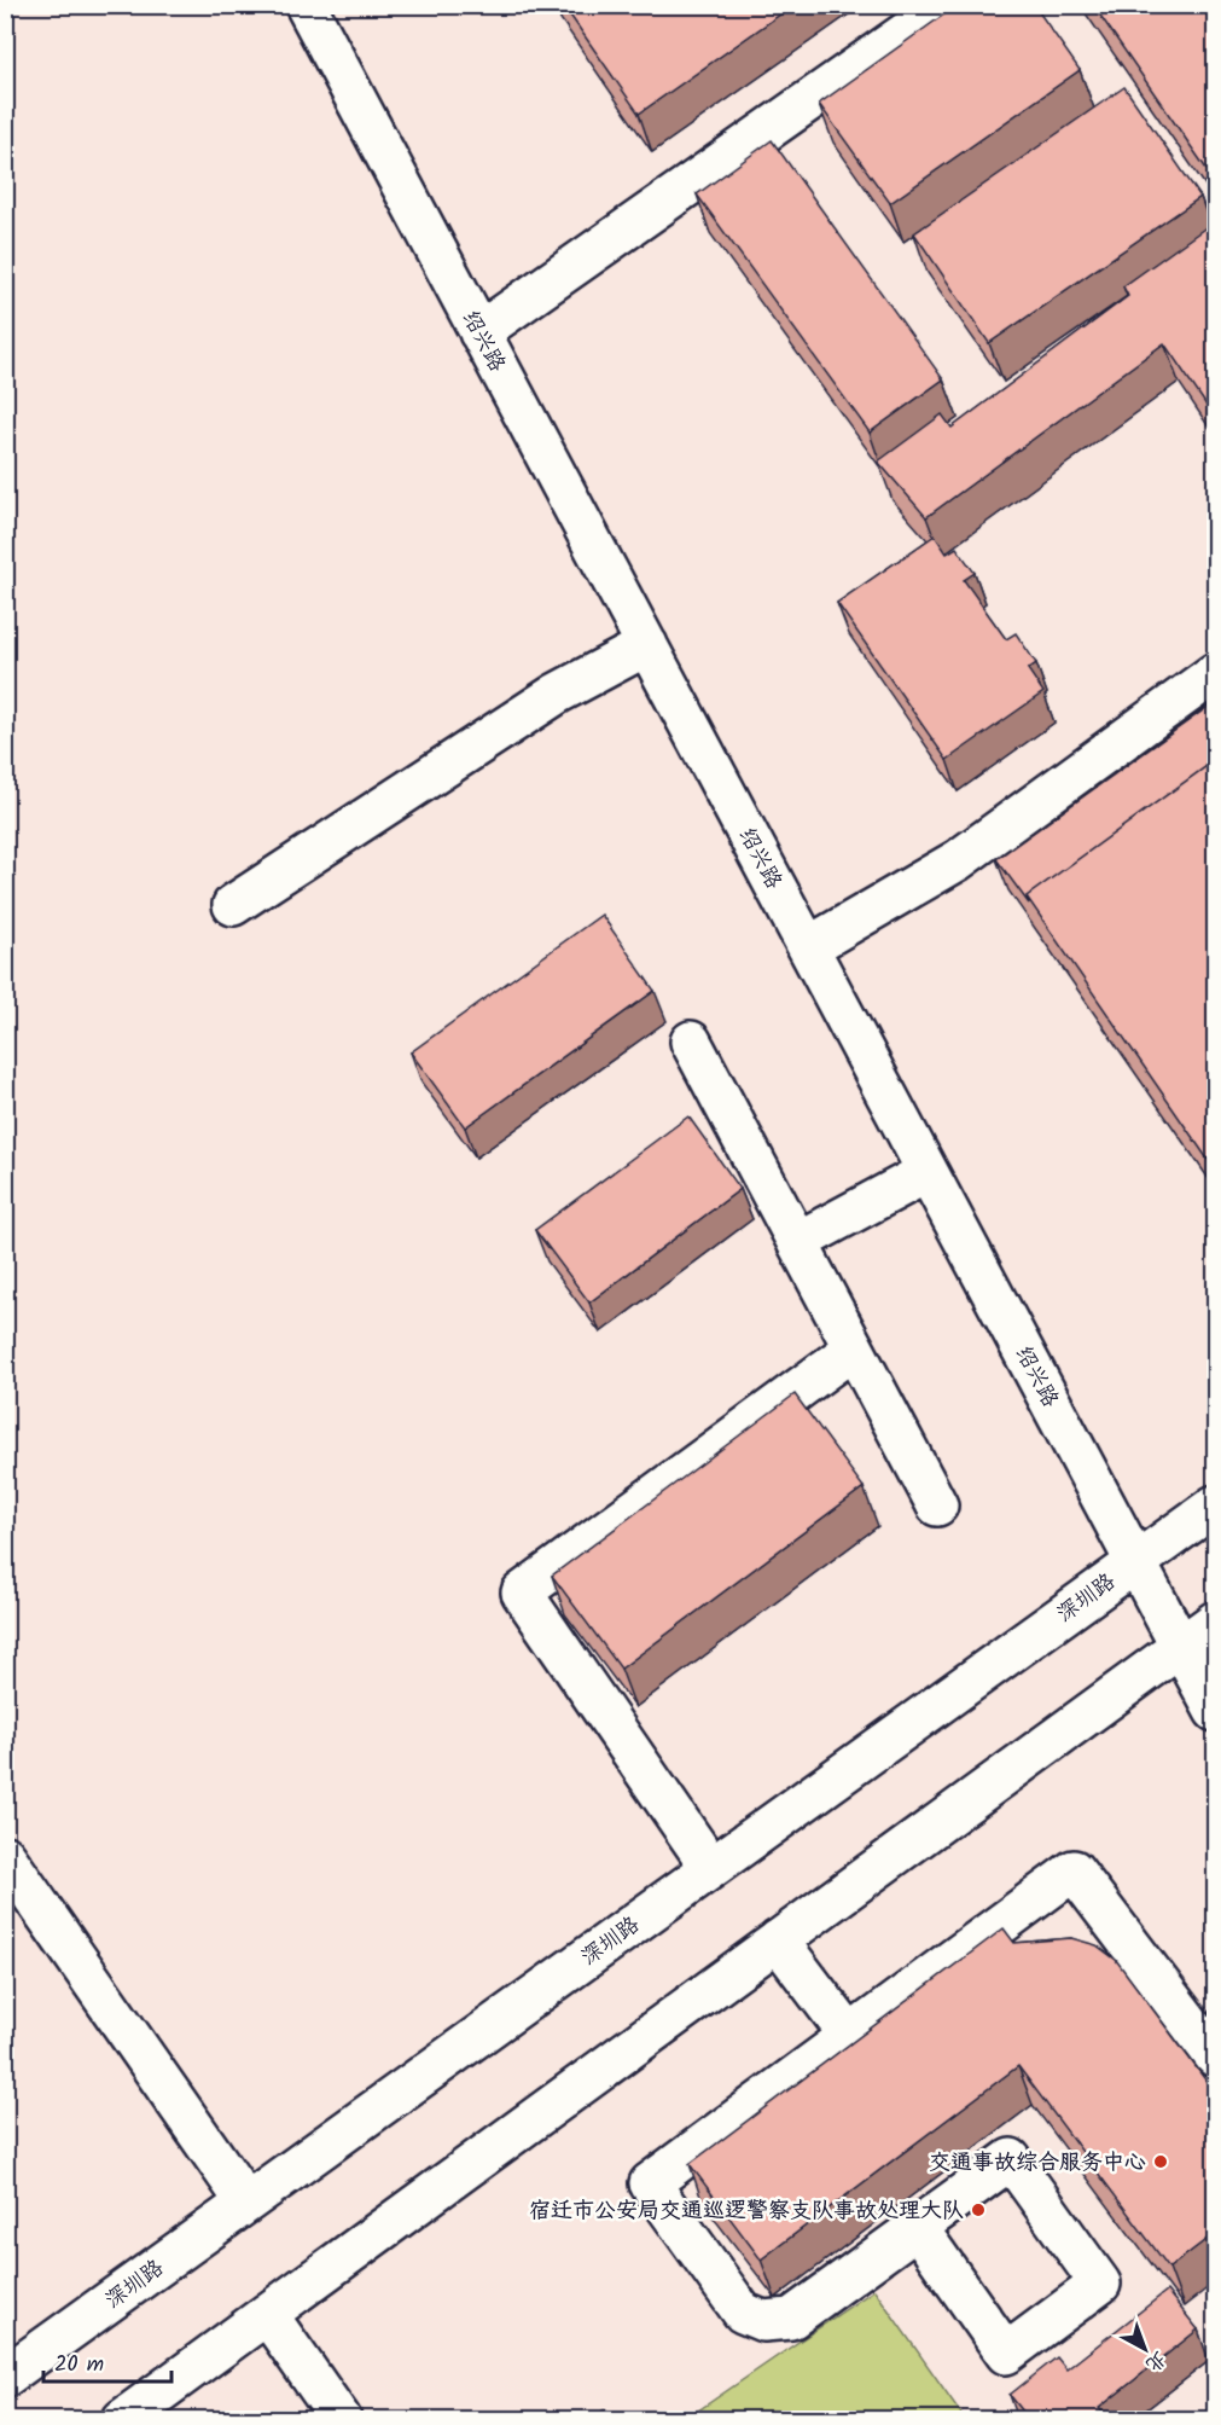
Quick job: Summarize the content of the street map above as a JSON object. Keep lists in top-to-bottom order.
{
  "streets": {
    "street": ["绍兴路", "深圳路"]
  },
  "crossings": [
    ["绍兴路", "深圳路"]
  ],
  "places": ["交通事故综合服务中心", "宿迁市公安局交通巡逻警察支队事故处理大队"],
  "scale_bar": "20 m",
  "north": "bottom right"
}
